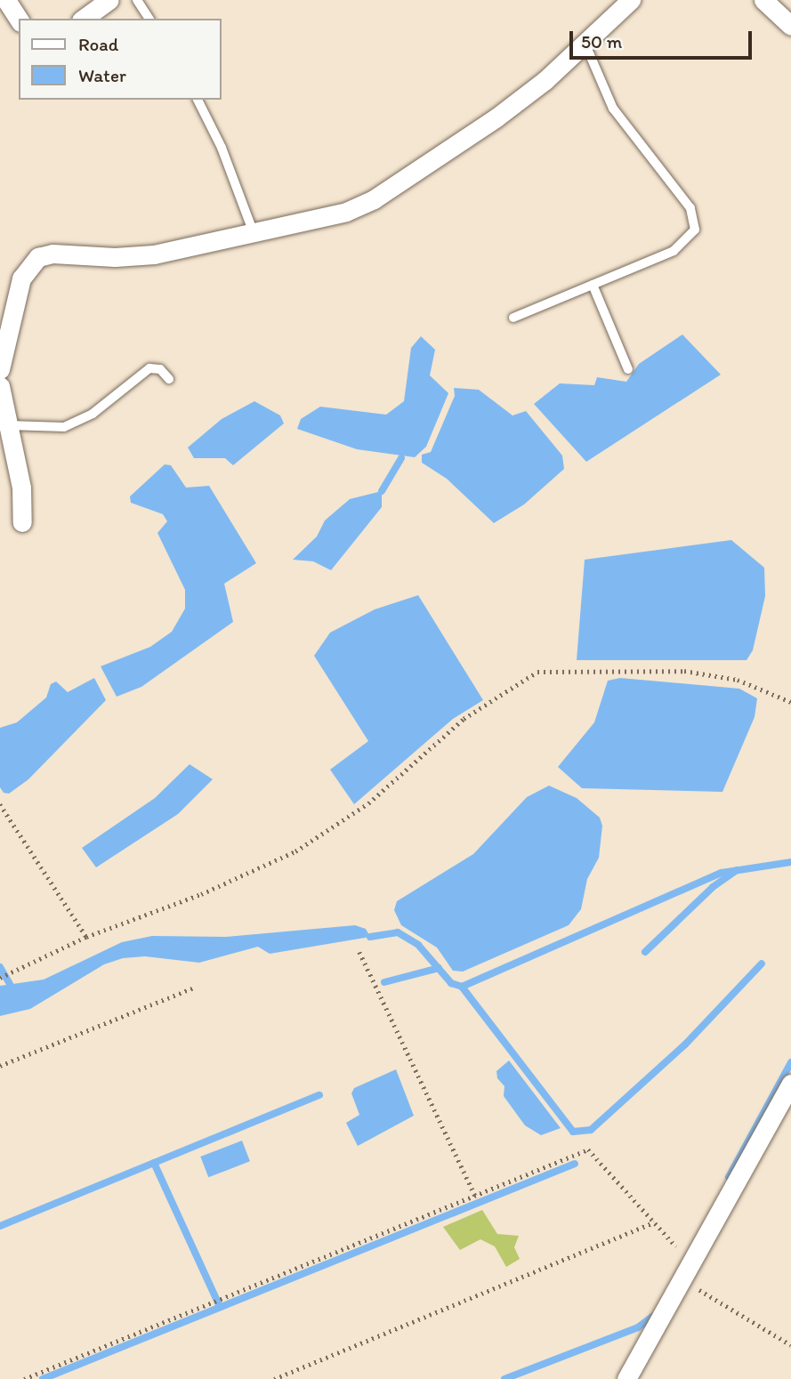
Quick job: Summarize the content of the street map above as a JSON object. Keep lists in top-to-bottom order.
{
  "legend": ["Road", "Water"],
  "scale_bar": "50 m"
}
